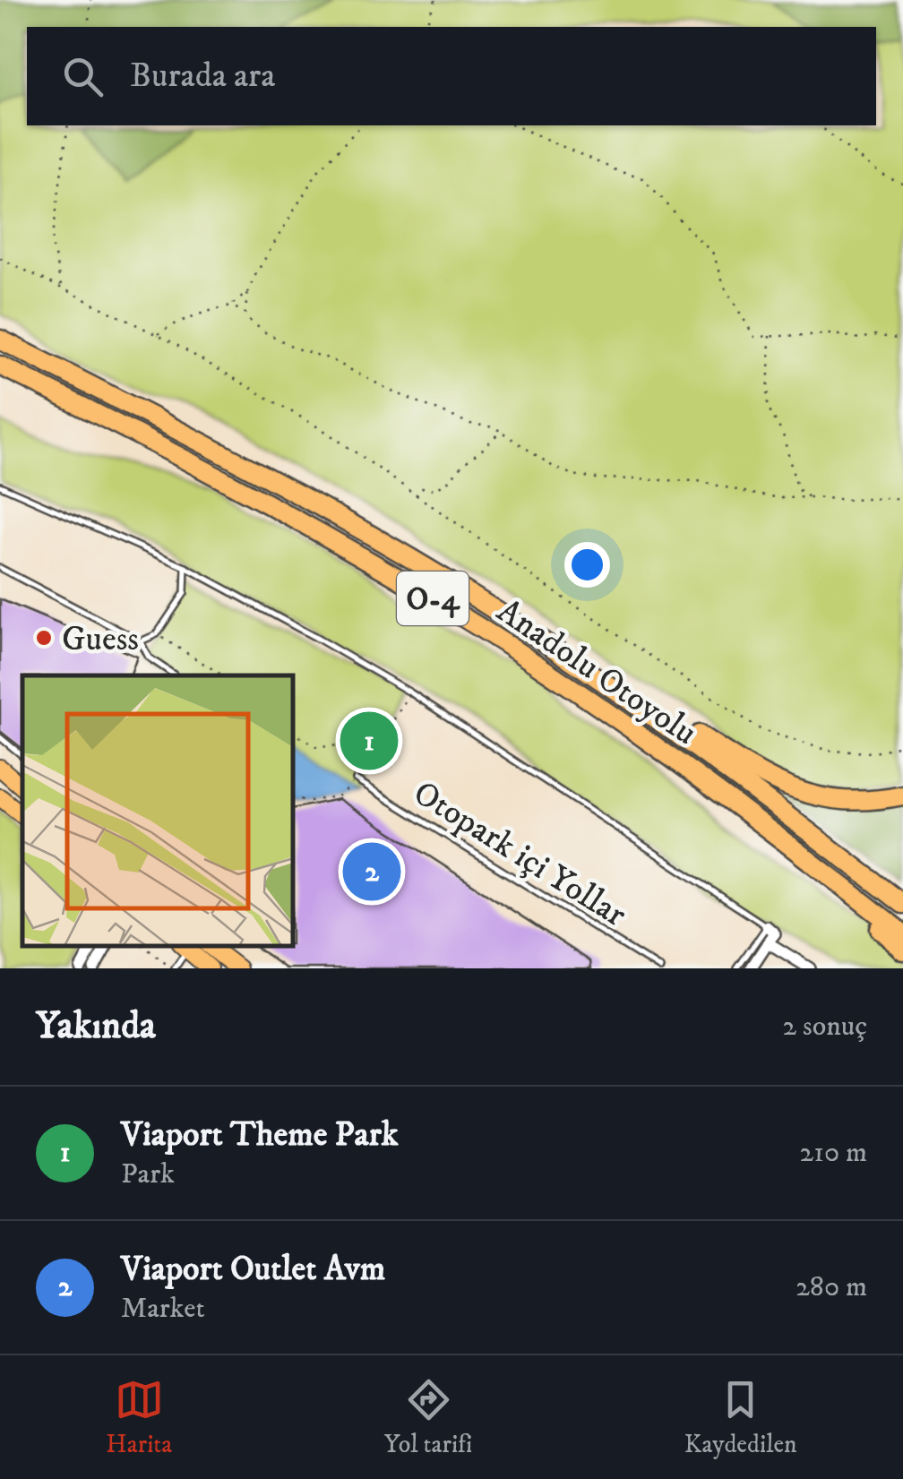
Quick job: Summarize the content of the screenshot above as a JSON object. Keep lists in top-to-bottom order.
{
  "streets": {
    "highway": ["O-4", "Anadolu Otoyolu"],
    "lane": ["Otopark içi Yollar"]
  },
  "places": ["Guess"],
  "page": {
    "search": "Burada ara",
    "pins": ["1", "2"],
    "heading": ["Yakında", "2 sonuç"],
    "list": [
      {
        "mark": "1",
        "name": "Viaport Theme Park",
        "note": "Park",
        "value": "210 m"
      },
      {
        "mark": "2",
        "name": "Viaport Outlet Avm",
        "note": "Market",
        "value": "280 m"
      }
    ],
    "nav": ["Harita", "Yol tarifi", "Kaydedilen"]
  }
}
